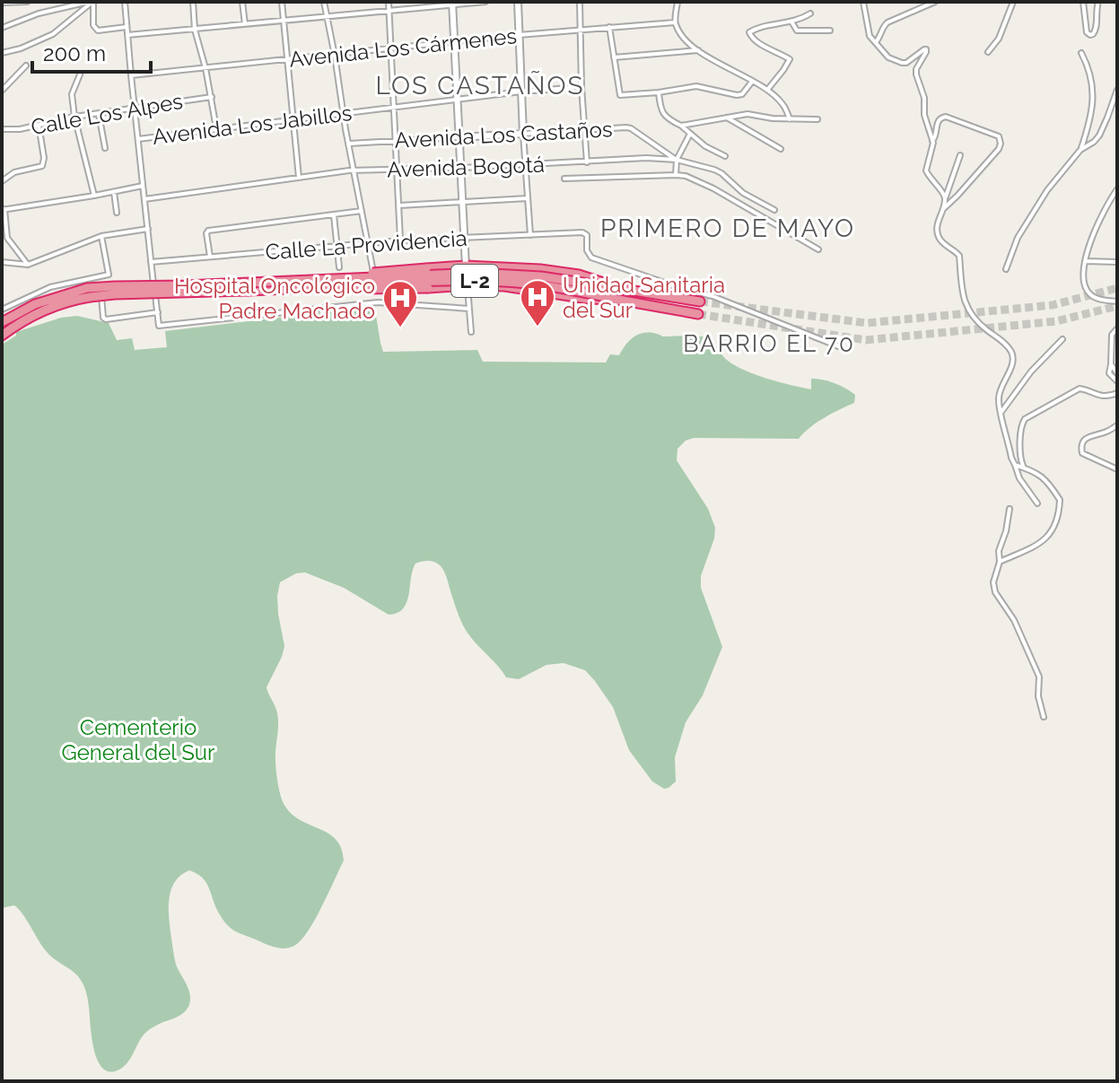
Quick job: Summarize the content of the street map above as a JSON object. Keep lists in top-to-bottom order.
{
  "streets": {
    "highway": ["L-2"],
    "street": [
      "Avenida Los Cármenes",
      "Calle Los Alpes",
      "Avenida Los Jabillos",
      "Avenida Los Castaños",
      "Avenida Bogotá",
      "Calle La Providencia"
    ]
  },
  "crossings": [
    ["Avenida Los Castaños", "Avenida Bogotá"]
  ],
  "districts": ["LOS CASTAÑOS", "PRIMERO DE MAYO", "BARRIO EL 70"],
  "parks": ["Cementerio General del Sur"],
  "places": {
    "hospital": ["Unidad Sanitaria del Sur", "Hospital Oncológico Padre Machado"]
  },
  "scale_bar": "200 m"
}
